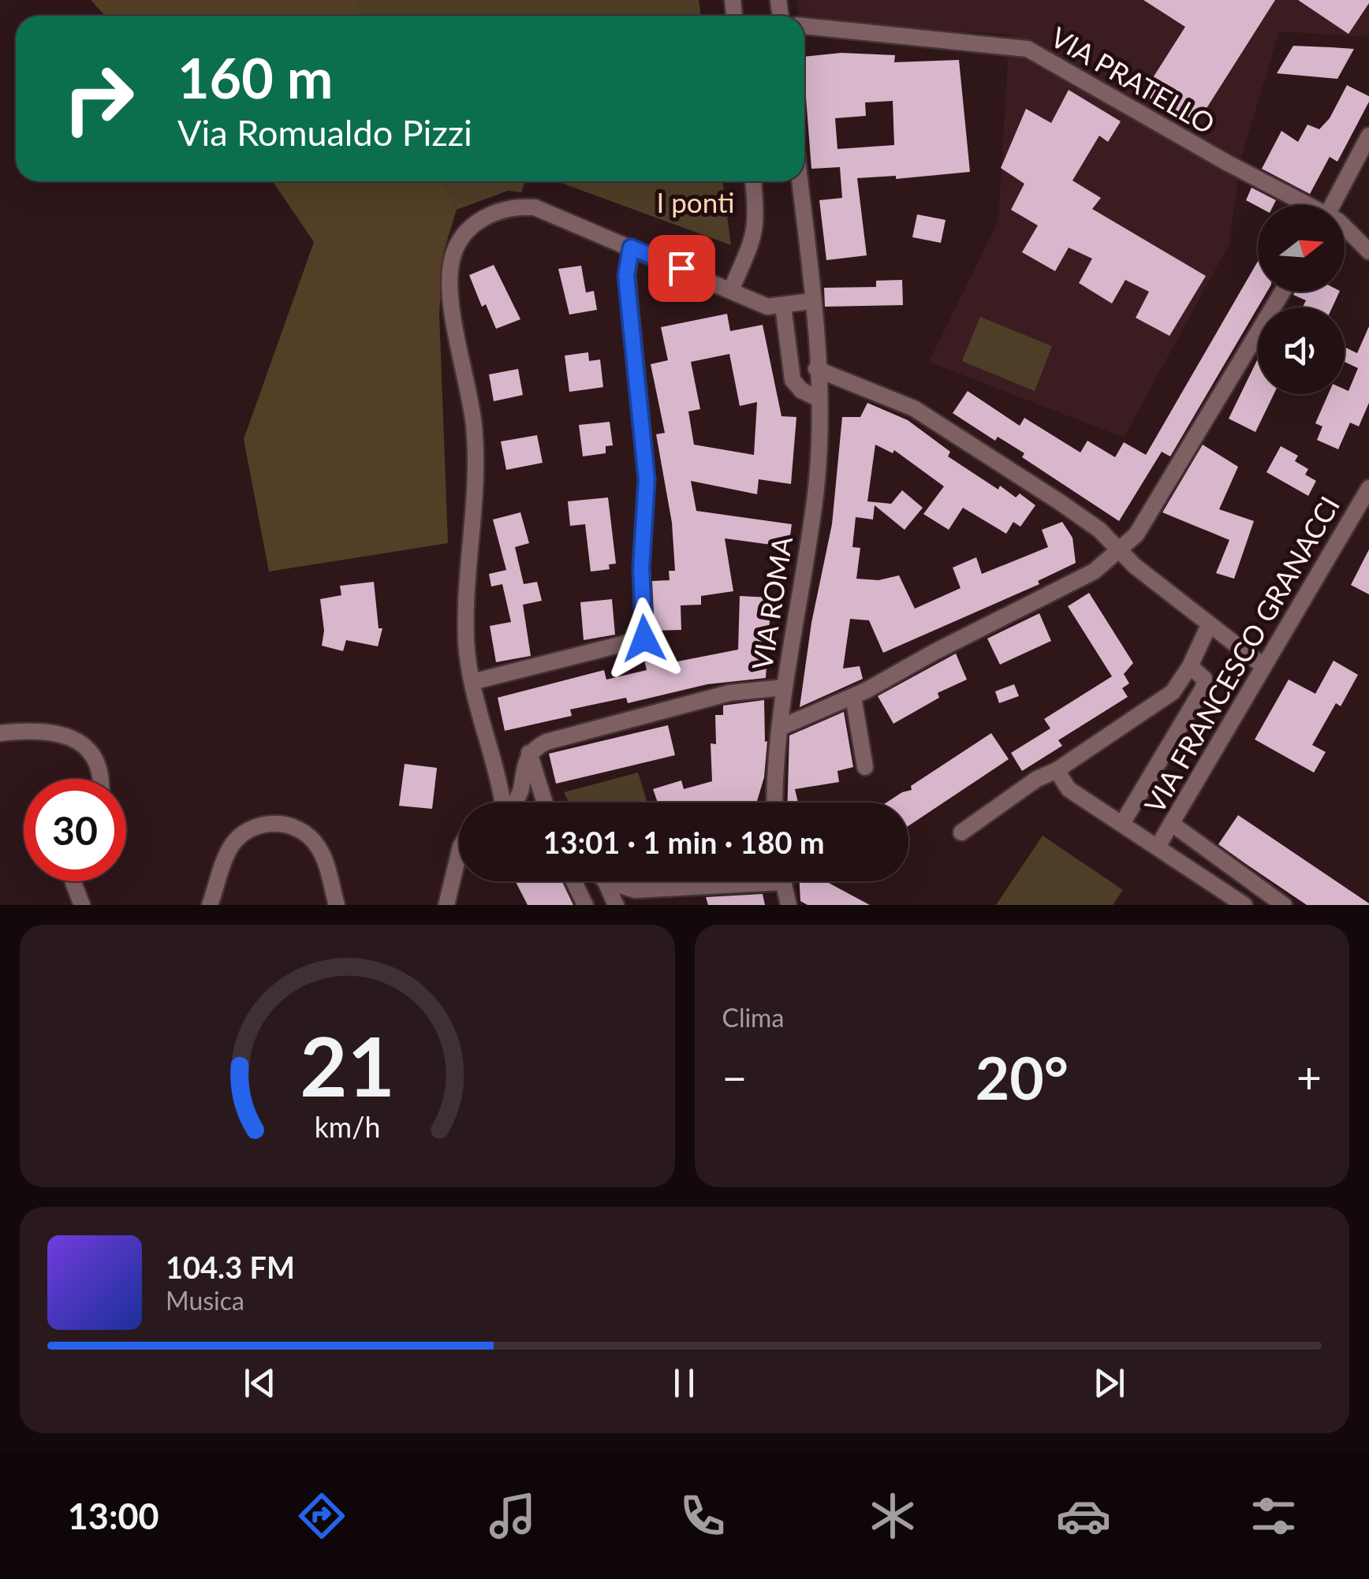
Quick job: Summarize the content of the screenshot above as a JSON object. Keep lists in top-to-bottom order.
{
  "streets": {
    "street": ["VIA PRATELLO", "VIA ROMA", "VIA FRANCESCO GRANACCI"]
  },
  "parks": ["I ponti"],
  "north": "right",
  "page": {
    "turn": ["160 m", "Via Romualdo Pizzi"],
    "limit": "30",
    "trip": "13:01 · 1 min · 180 m",
    "tile": "Clima",
    "heat": ["−", "20°", "+"],
    "song": ["104.3 FM", "Musica"],
    "tabs": "13:00",
    "gauge": ["21", "km/h"]
  }
}
